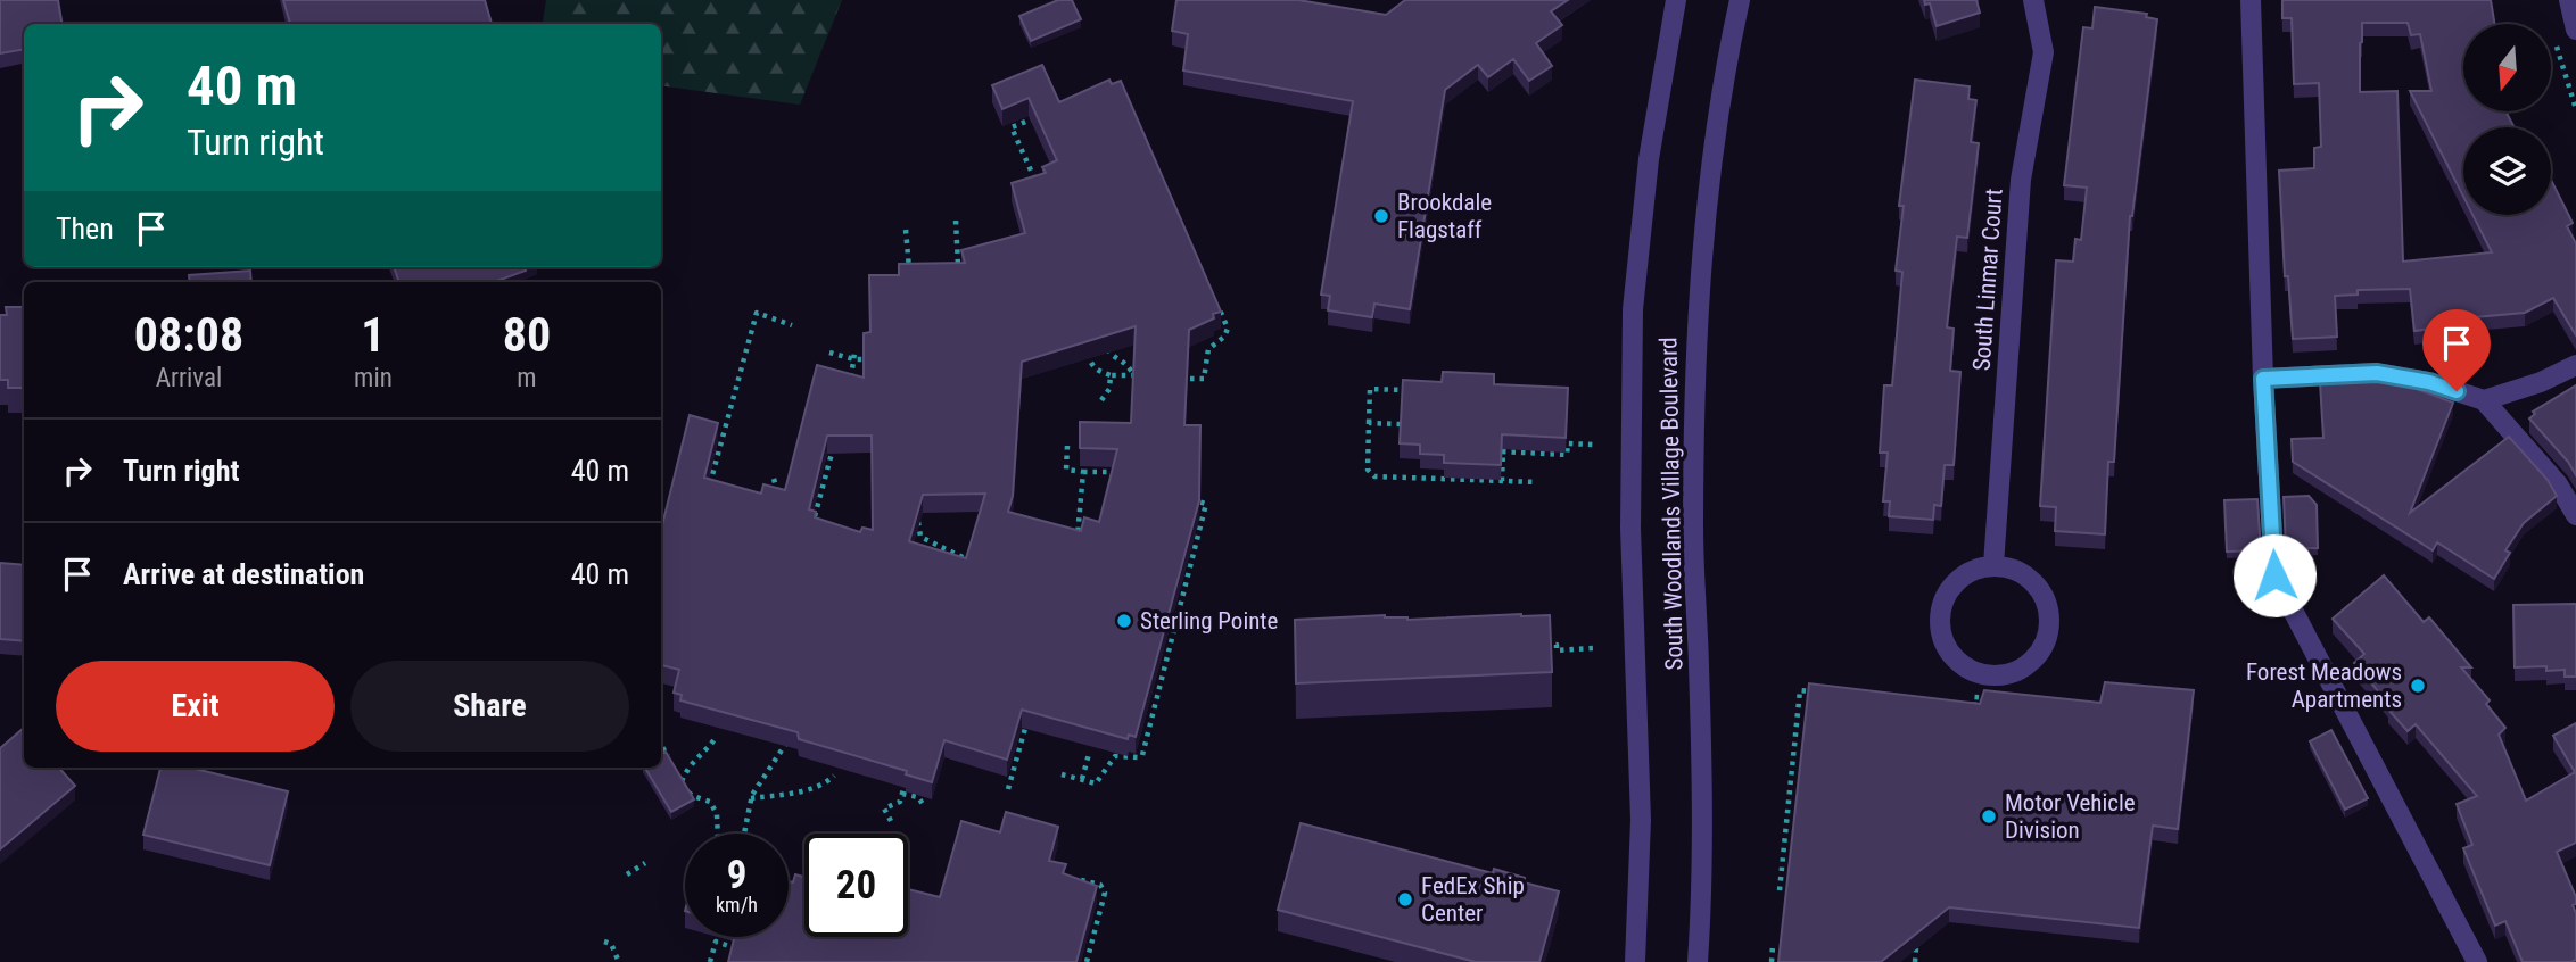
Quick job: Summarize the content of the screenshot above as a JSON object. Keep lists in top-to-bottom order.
{
  "streets": {
    "street": ["South Linmar Court", "South Woodlands Village Boulevard"]
  },
  "places": [
    "Brookdale Flagstaff",
    "Sterling Pointe",
    "Forest Meadows Apartments",
    "Motor Vehicle Division",
    "FedEx Ship Center"
  ],
  "north": "bottom",
  "page": {
    "turn": ["40 m", "Turn right"],
    "then": "Then",
    "eta": [
      "08:08",
      "Arrival",
      "1",
      "min",
      "80",
      "m"
    ],
    "list": [
      {
        "name": "Turn right",
        "value": "40 m"
      },
      {
        "name": "Arrive at destination",
        "value": "40 m"
      }
    ],
    "buttons": ["Exit", "Share"],
    "speed": "9 km/h",
    "limit": "20"
  }
}
